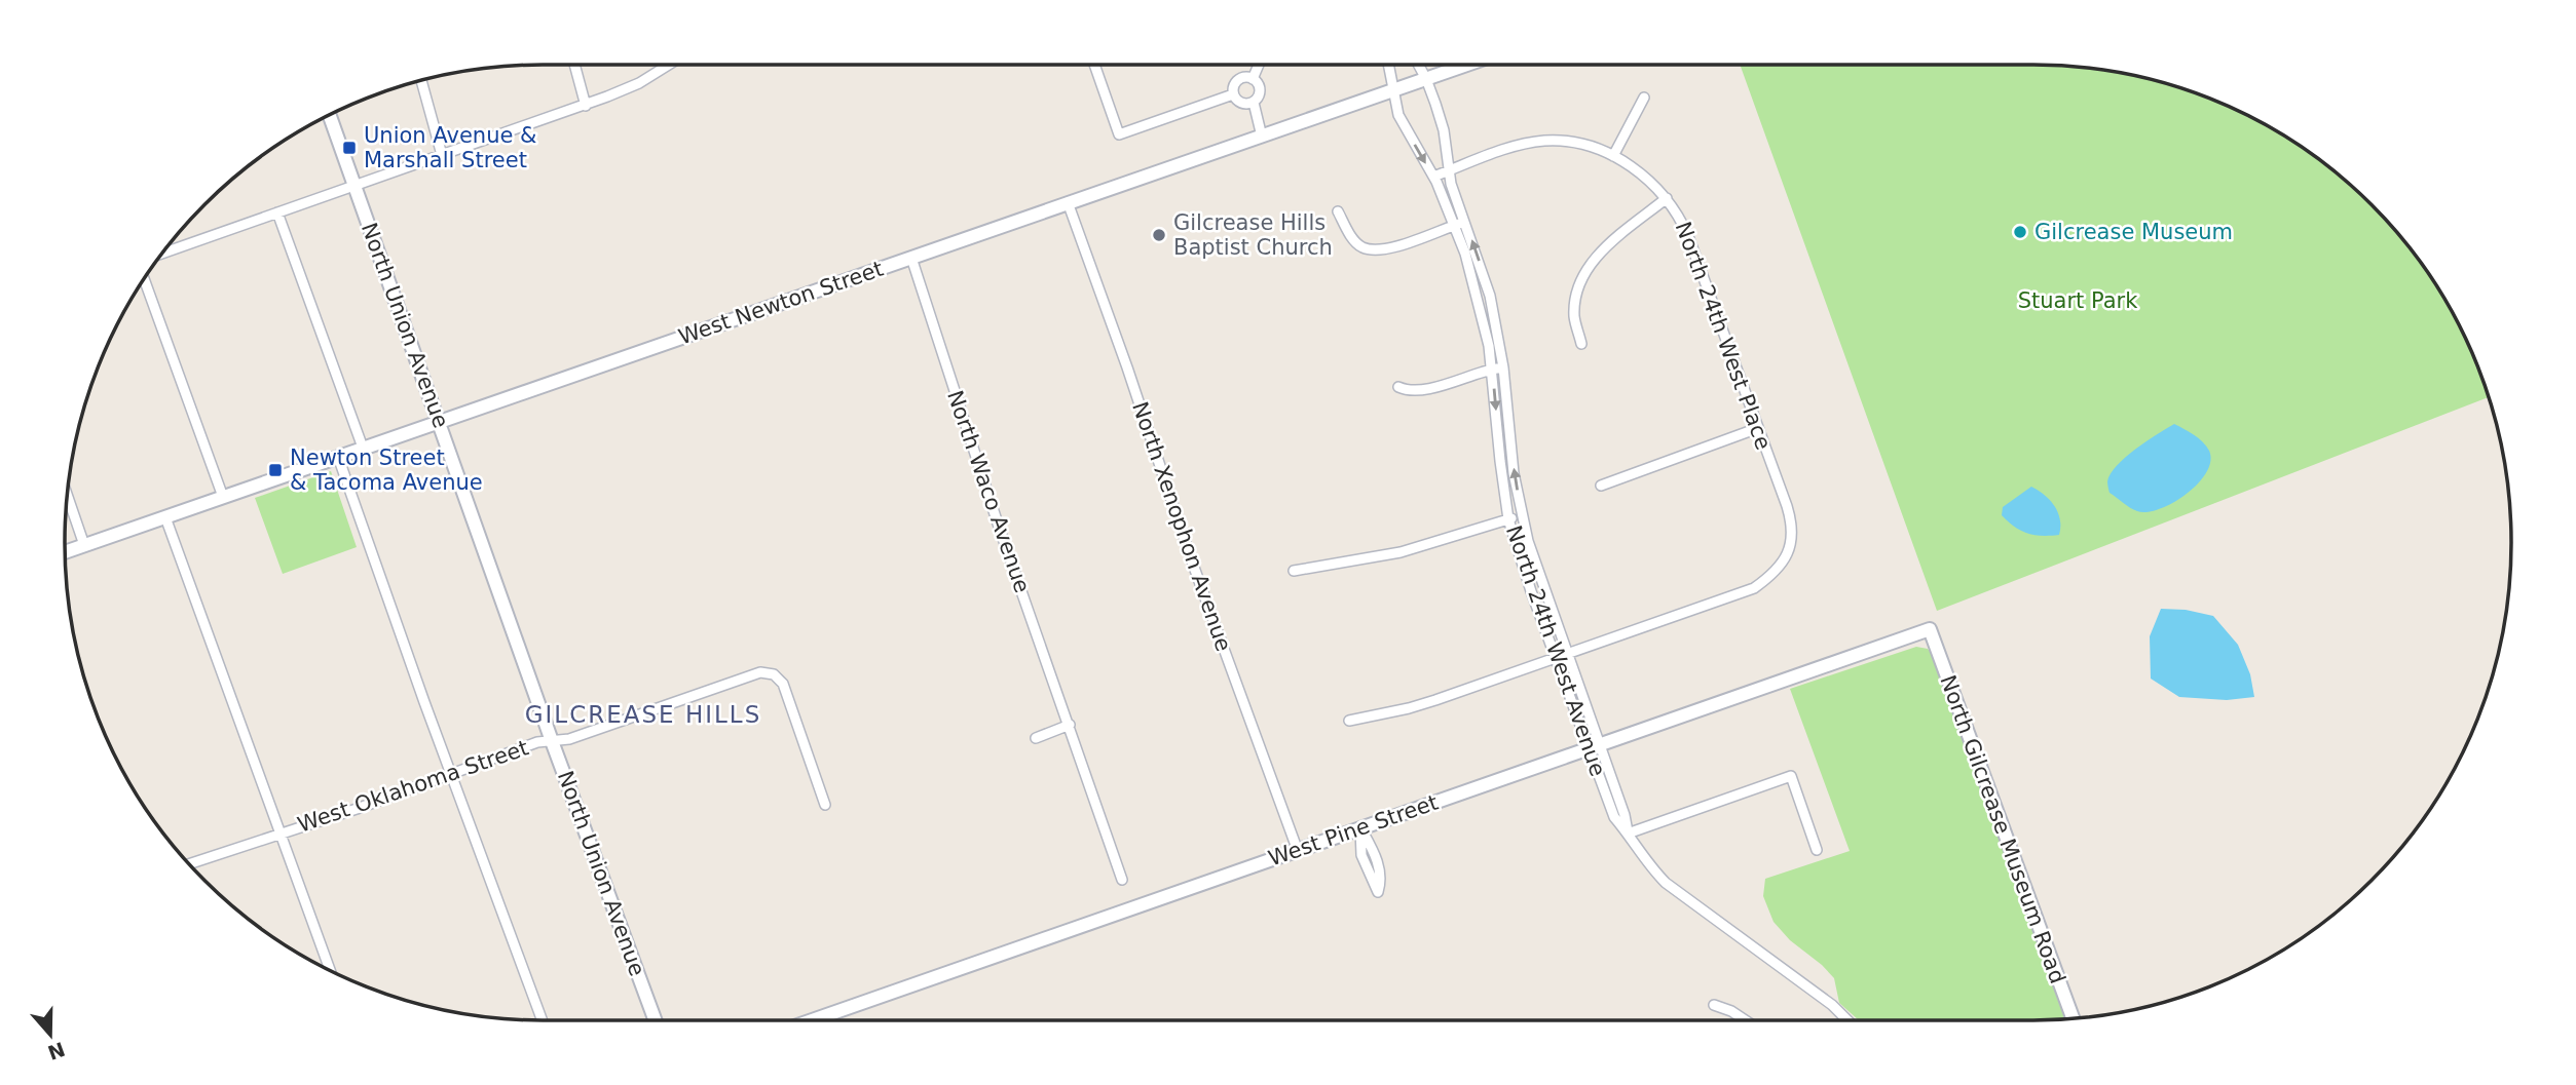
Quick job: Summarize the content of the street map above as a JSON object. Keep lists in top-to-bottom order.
{
  "streets": {
    "street": [
      "West Newton Street",
      "North Union Avenue",
      "North 24th West Place",
      "North Waco Avenue",
      "North Xenophon Avenue",
      "North 24th West Avenue",
      "West Oklahoma Street",
      "North Gilcrease Museum Road",
      "West Pine Street"
    ]
  },
  "crossings": [
    ["West Newton Street", "North Union Avenue"],
    ["West Newton Street", "North Waco Avenue"],
    ["West Newton Street", "North Xenophon Avenue"],
    ["West Newton Street", "North 24th West Avenue"],
    ["North Union Avenue", "West Oklahoma Street"],
    ["North 24th West Place", "North 24th West Avenue"],
    ["North Xenophon Avenue", "West Pine Street"],
    ["North 24th West Avenue", "West Pine Street"],
    ["North Gilcrease Museum Road", "West Pine Street"]
  ],
  "districts": ["GILCREASE HILLS"],
  "parks": ["Stuart Park"],
  "places": {
    "transit": ["Union Avenue & Marshall Street", "Newton Street & Tacoma Avenue"],
    "other": ["Gilcrease Museum", "Gilcrease Hills Baptist Church"]
  },
  "north": "bottom"
}
